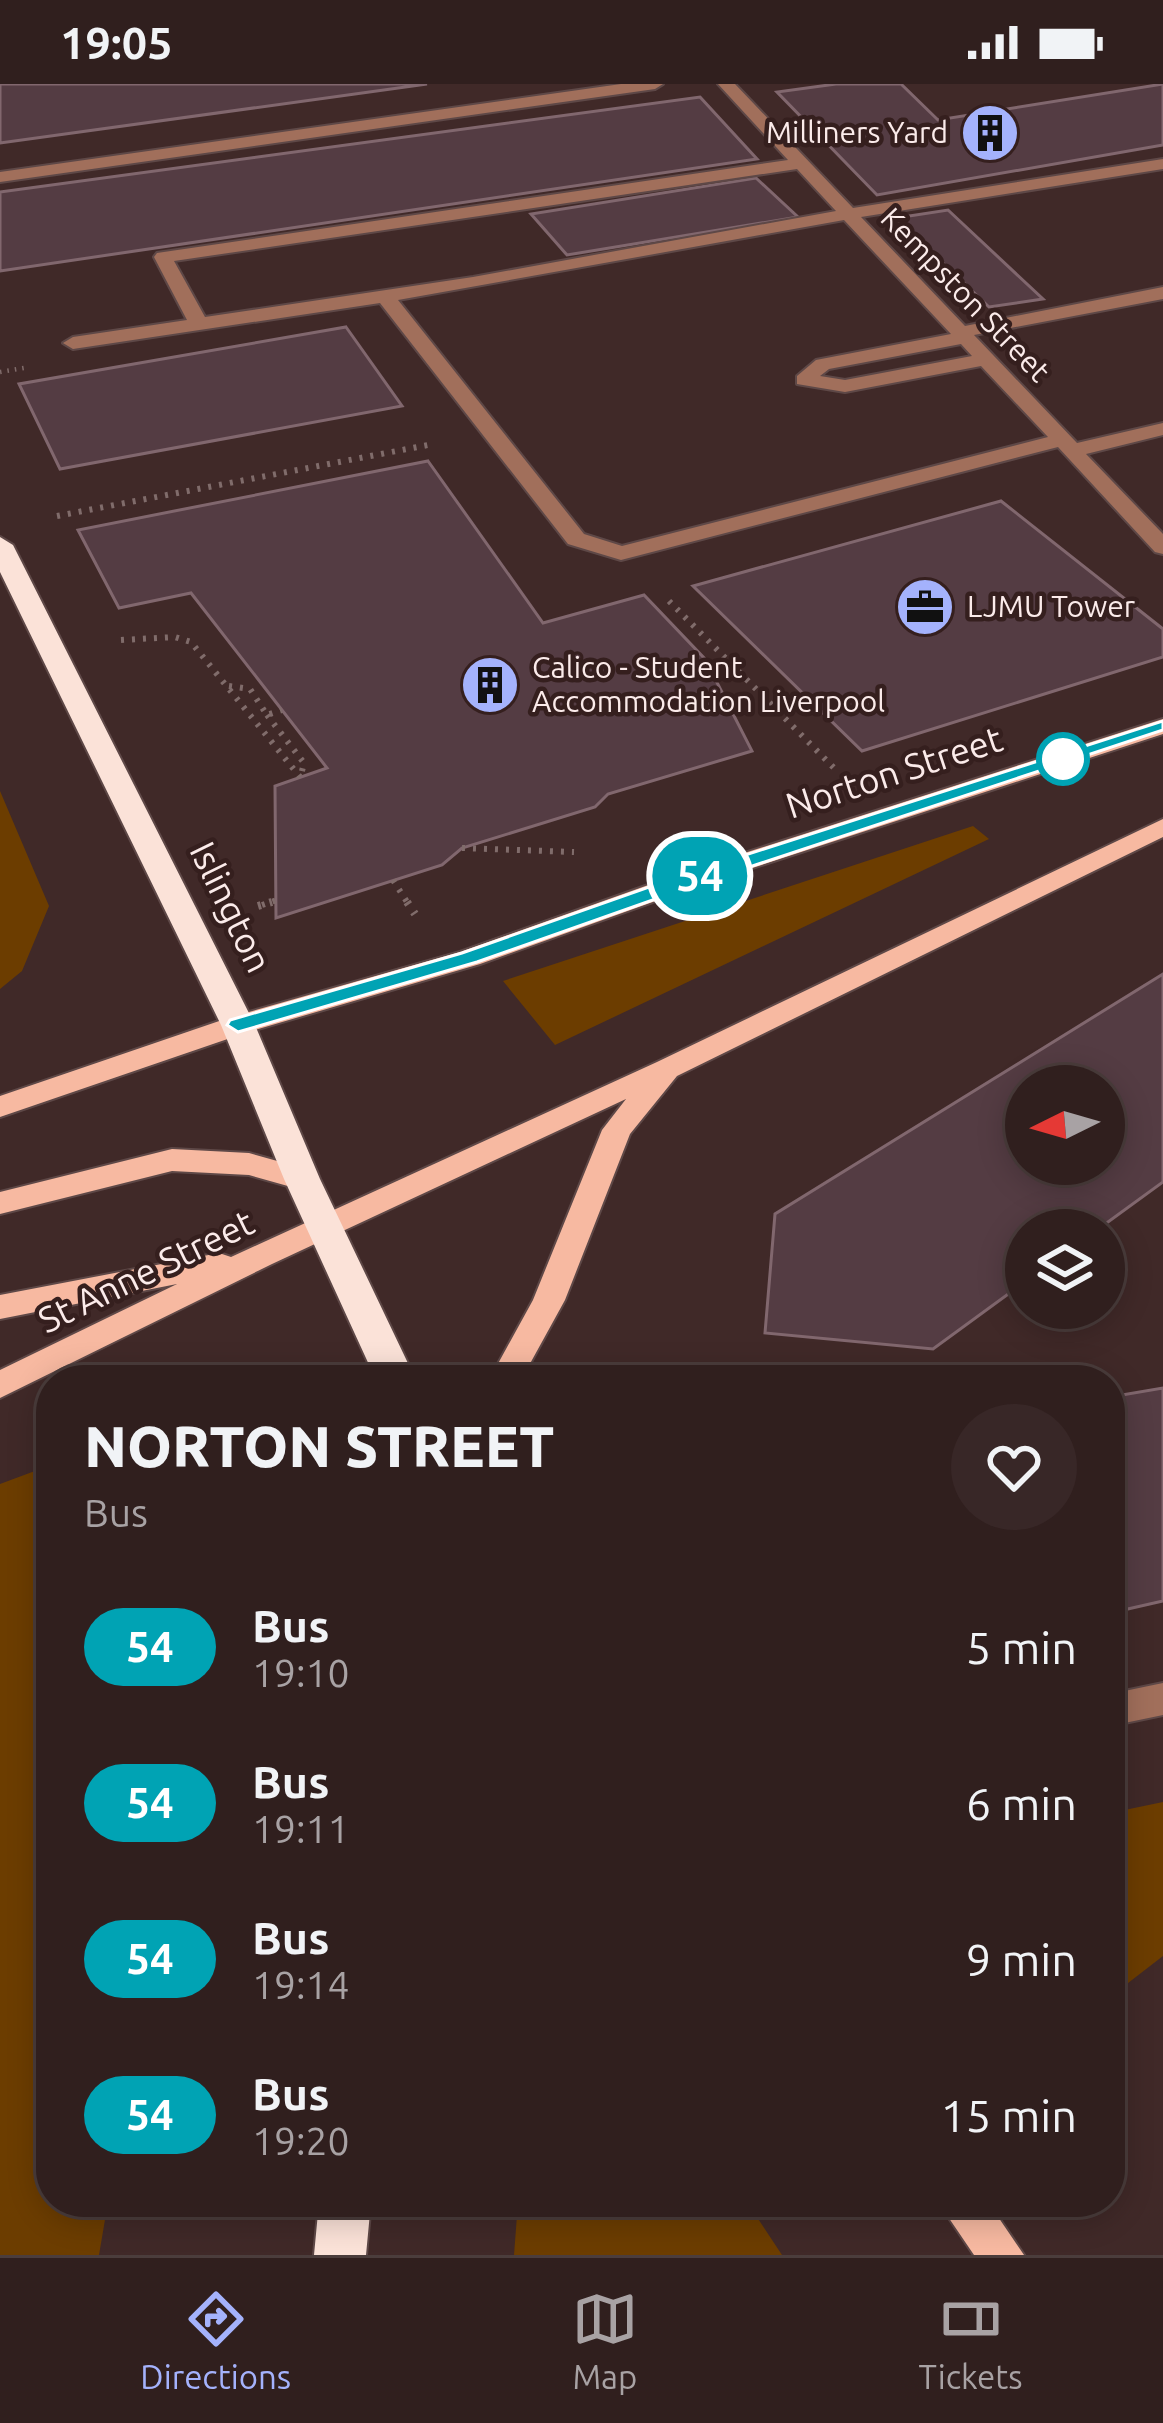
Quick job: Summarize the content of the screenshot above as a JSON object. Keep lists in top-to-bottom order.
{
  "streets": {
    "highway": ["Islington"],
    "main road": ["Norton Street", "St Anne Street"],
    "street": ["Kempston Street"]
  },
  "crossings": [
    ["Norton Street", "Islington"],
    ["Islington", "St Anne Street"]
  ],
  "places": {
    "building": ["Milliners Yard", "Calico - Student Accommodation Liverpool"],
    "office": ["LJMU Tower"]
  },
  "lines": ["bus line 54"],
  "north": "left",
  "page": {
    "status": "19:05",
    "on_map": "54",
    "heading": ["NORTON STREET", "Bus"],
    "list": [
      {
        "mark": "54",
        "name": "Bus",
        "note": "19:10",
        "value": "5 min"
      },
      {
        "mark": "54",
        "name": "Bus",
        "note": "19:11",
        "value": "6 min"
      },
      {
        "mark": "54",
        "name": "Bus",
        "note": "19:14",
        "value": "9 min"
      },
      {
        "mark": "54",
        "name": "Bus",
        "note": "19:20",
        "value": "15 min"
      }
    ],
    "tabs": ["Directions", "Map", "Tickets"]
  }
}
